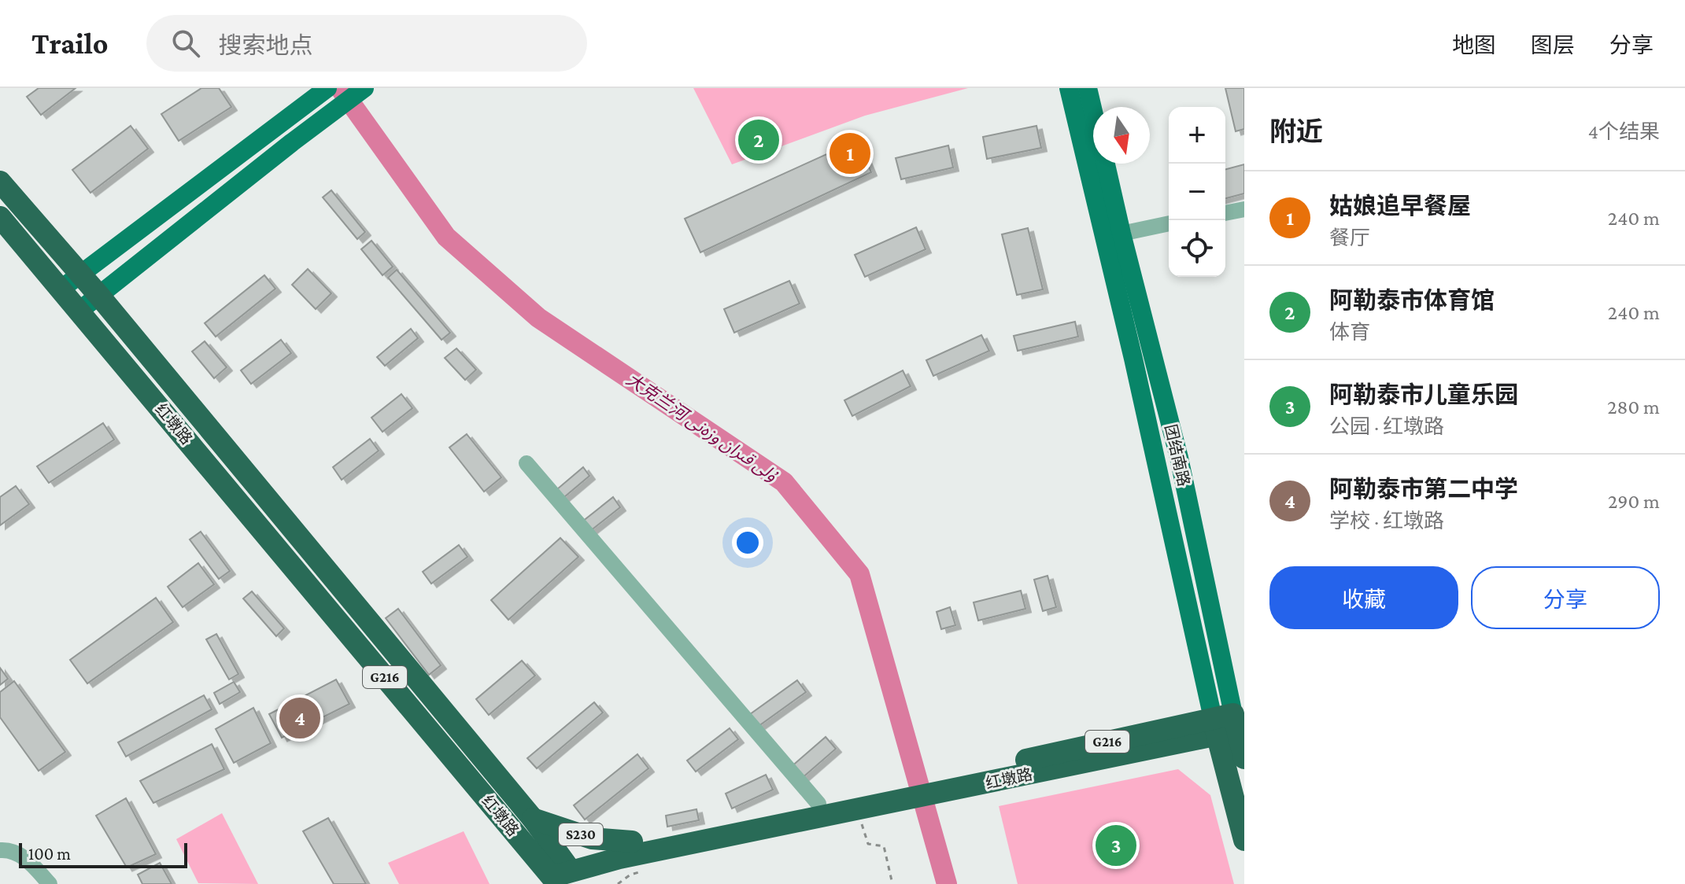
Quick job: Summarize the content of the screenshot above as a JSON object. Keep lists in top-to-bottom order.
{
  "streets": {
    "highway": [
      "红墩路",
      "团结南路",
      "G216",
      "S230"
    ]
  },
  "crossings": [
    ["红墩路", "团结南路"],
    ["红墩路", "G216"],
    ["红墩路", "S230"],
    ["G216", "S230"]
  ],
  "water": ["大克兰河 ۇلى قىران وزەنى"],
  "scale_bar": "100 m",
  "north": "bottom",
  "page": {
    "header": "Trailo",
    "search": "搜索地点",
    "nav": ["地图", "图层", "分享"],
    "heading": ["附近", "4个结果"],
    "map_buttons": ["+", "−"],
    "pins": [
      "2",
      "1",
      "4",
      "3"
    ],
    "list": [
      {
        "mark": "1",
        "name": "姑娘追早餐屋",
        "note": "餐厅",
        "value": "240 m"
      },
      {
        "mark": "2",
        "name": "阿勒泰市体育馆",
        "note": "体育",
        "value": "240 m"
      },
      {
        "mark": "3",
        "name": "阿勒泰市儿童乐园",
        "note": "公园 · 红墩路",
        "value": "280 m"
      },
      {
        "mark": "4",
        "name": "阿勒泰市第二中学",
        "note": "学校 · 红墩路",
        "value": "290 m"
      }
    ],
    "buttons": ["收藏", "分享"],
    "scale": "100 m"
  }
}
